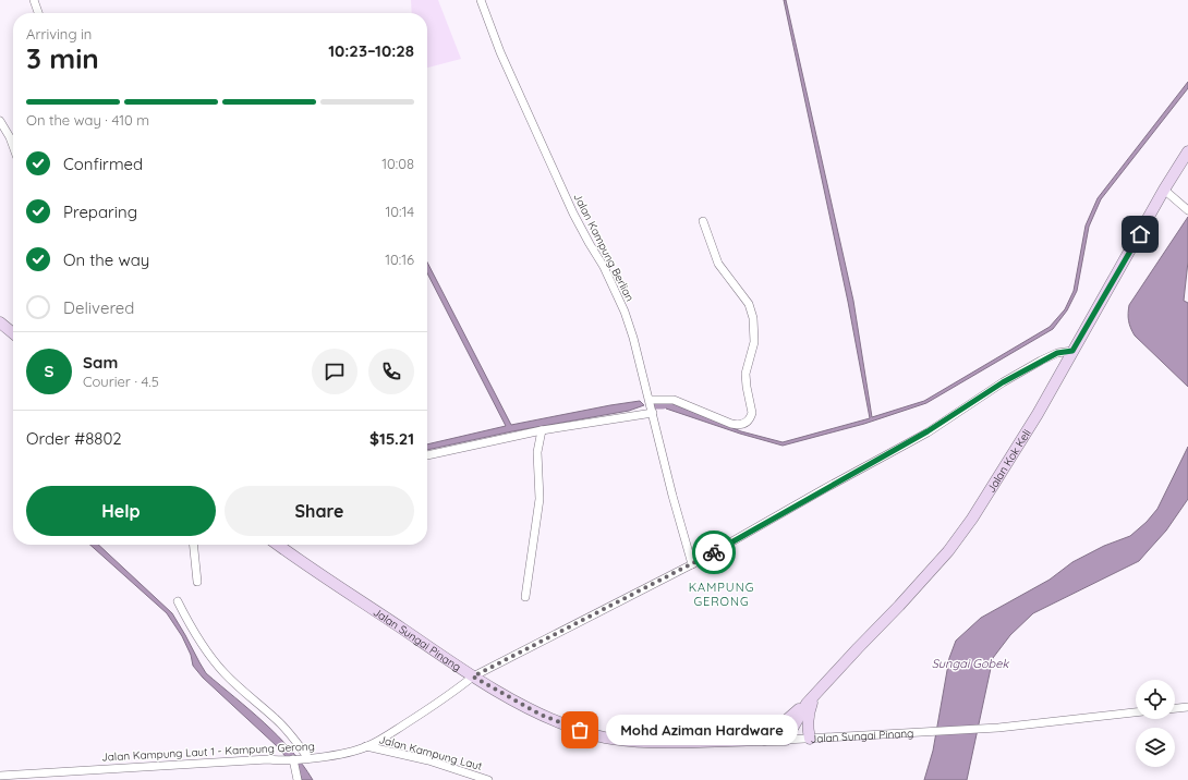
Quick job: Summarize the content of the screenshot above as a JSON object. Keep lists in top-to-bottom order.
{
  "streets": {
    "street": [
      "Jalan Kampung Berlian",
      "Jalan Kok Keli",
      "Jalan Sungai Pinang",
      "Jalan Kampung Laut 1 - Kampung Gerong",
      "Jalan Kampung Laut"
    ]
  },
  "crossings": [
    ["Jalan Kampung Berlian", "Jalan Kampung Laut 1 - Kampung Gerong"],
    ["Jalan Kok Keli", "Jalan Sungai Pinang"],
    ["Jalan Kok Keli", "Jalan Kampung Laut 1 - Kampung Gerong"],
    ["Jalan Sungai Pinang", "Jalan Kampung Laut 1 - Kampung Gerong"],
    ["Jalan Kampung Laut 1 - Kampung Gerong", "Jalan Kampung Laut"]
  ],
  "districts": ["KAMPUNG GERONG"],
  "water": ["Sungai Gobek"],
  "places": ["Mohd Aziman Hardware"],
  "page": {
    "heading": ["3 min", "Arriving in", "10:23–10:28"],
    "panel": [
      "Sam",
      "Courier · 4.5",
      "Order #8802",
      "$15.21"
    ],
    "bar": "On the way · 410 m",
    "list": [
      ["Confirmed", "10:08"],
      ["Preparing", "10:14"],
      ["On the way", "10:16"],
      "Delivered"
    ],
    "round": "S",
    "buttons": ["Help", "Share"],
    "bubble": "Mohd Aziman Hardware"
  }
}
